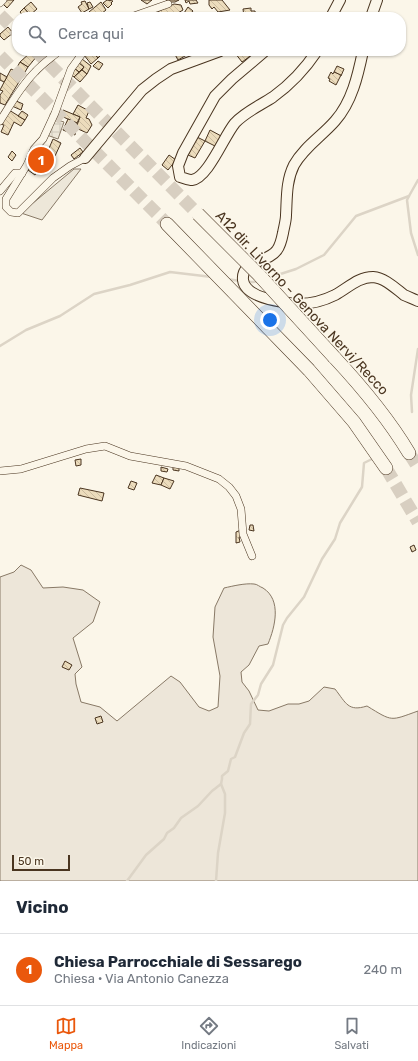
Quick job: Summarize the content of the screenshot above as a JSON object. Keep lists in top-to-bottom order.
{
  "streets": {
    "highway": ["A12 dir. Livorno - Genova Nervi/Recco"]
  },
  "scale_bar": "50 m",
  "page": {
    "search": "Cerca qui",
    "pins": "1",
    "scale": "50 m",
    "heading": "Vicino",
    "list": [
      {
        "mark": "1",
        "name": "Chiesa Parrocchiale di Sessarego",
        "note": "Chiesa · Via Antonio Canezza",
        "value": "240 m"
      }
    ],
    "nav": ["Mappa", "Indicazioni", "Salvati"]
  }
}
